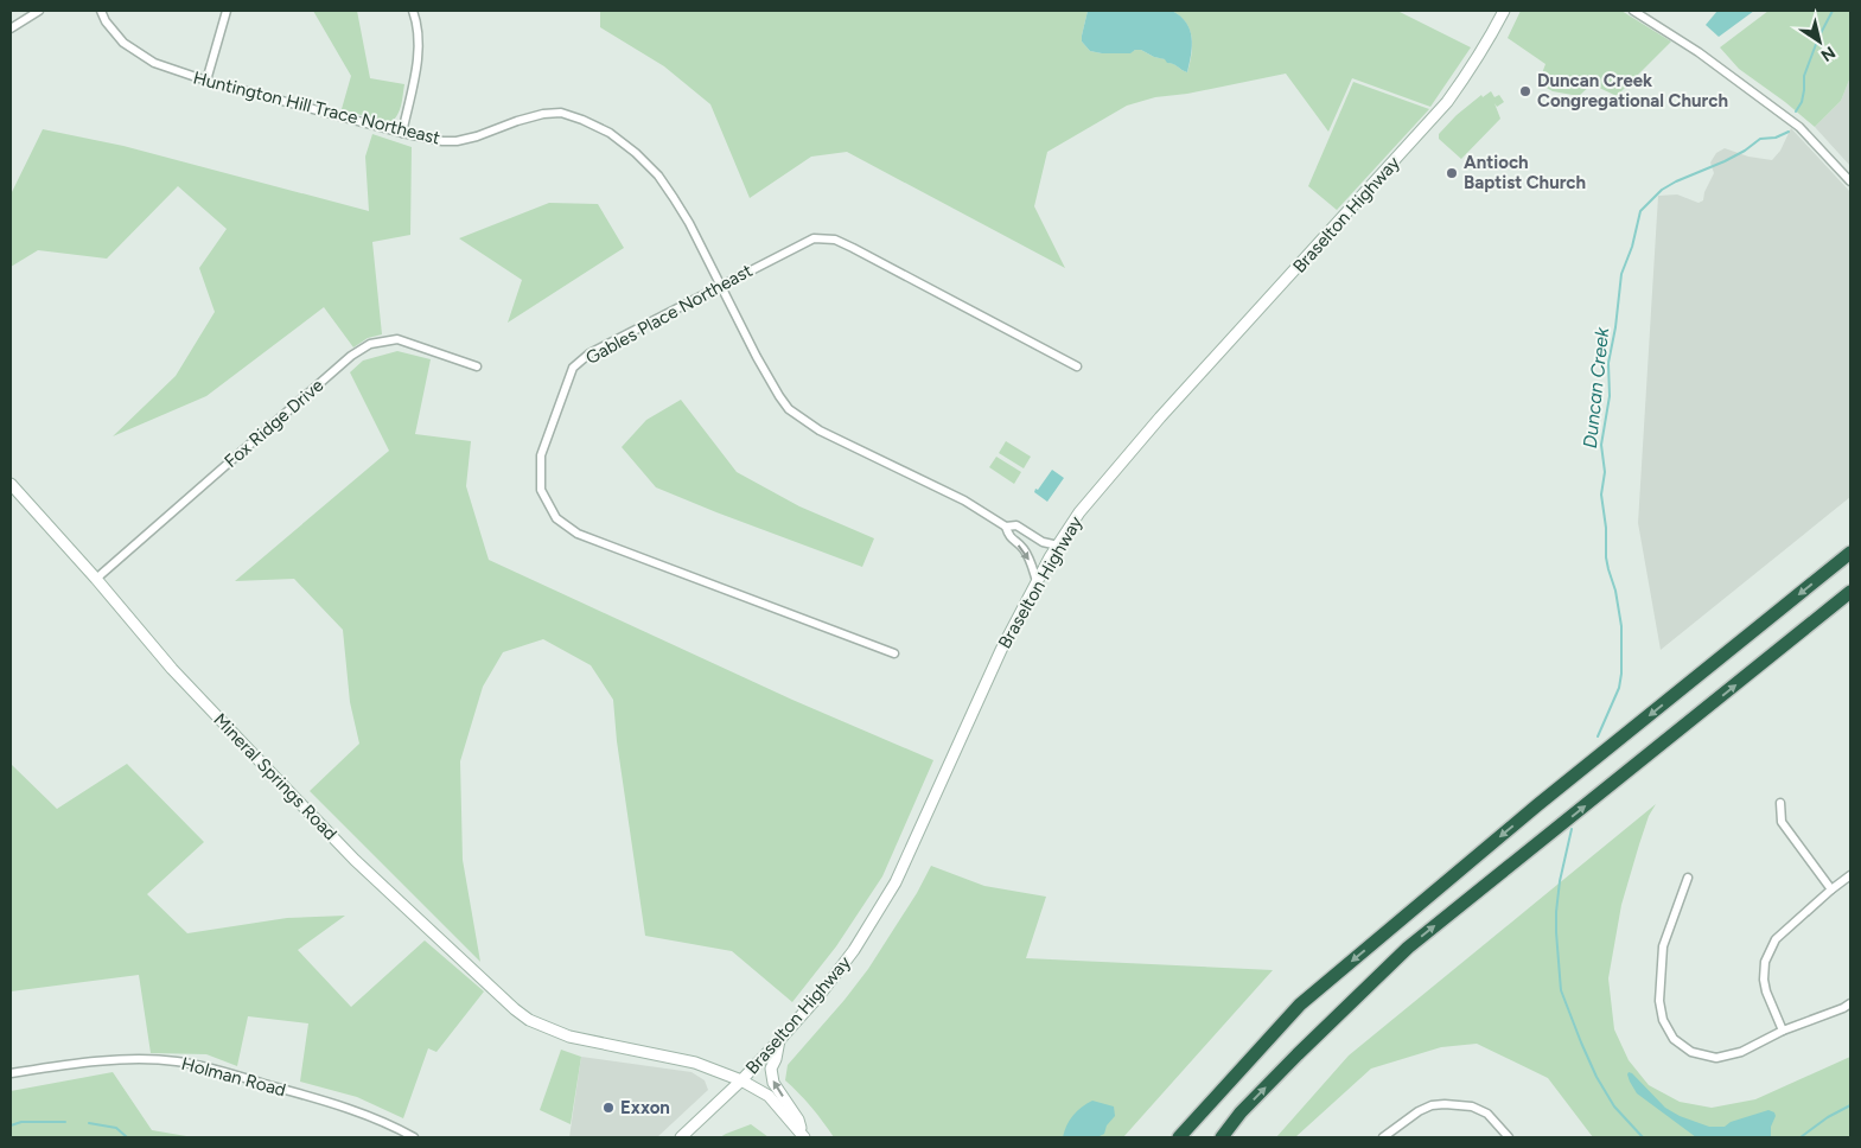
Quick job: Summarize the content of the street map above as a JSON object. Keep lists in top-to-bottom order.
{
  "streets": {
    "main road": ["Braselton Highway", "Mineral Springs Road"],
    "street": [
      "Huntington Hill Trace Northeast",
      "Gables Place Northeast",
      "Fox Ridge Drive",
      "Holman Road"
    ]
  },
  "crossings": [
    ["Huntington Hill Trace Northeast", "Braselton Highway"],
    ["Huntington Hill Trace Northeast", "Gables Place Northeast"],
    ["Braselton Highway", "Mineral Springs Road"],
    ["Fox Ridge Drive", "Mineral Springs Road"]
  ],
  "water": ["Duncan Creek"],
  "places": ["Duncan Creek Congregational Church", "Antioch Baptist Church", "Exxon"],
  "north": "bottom right"
}
